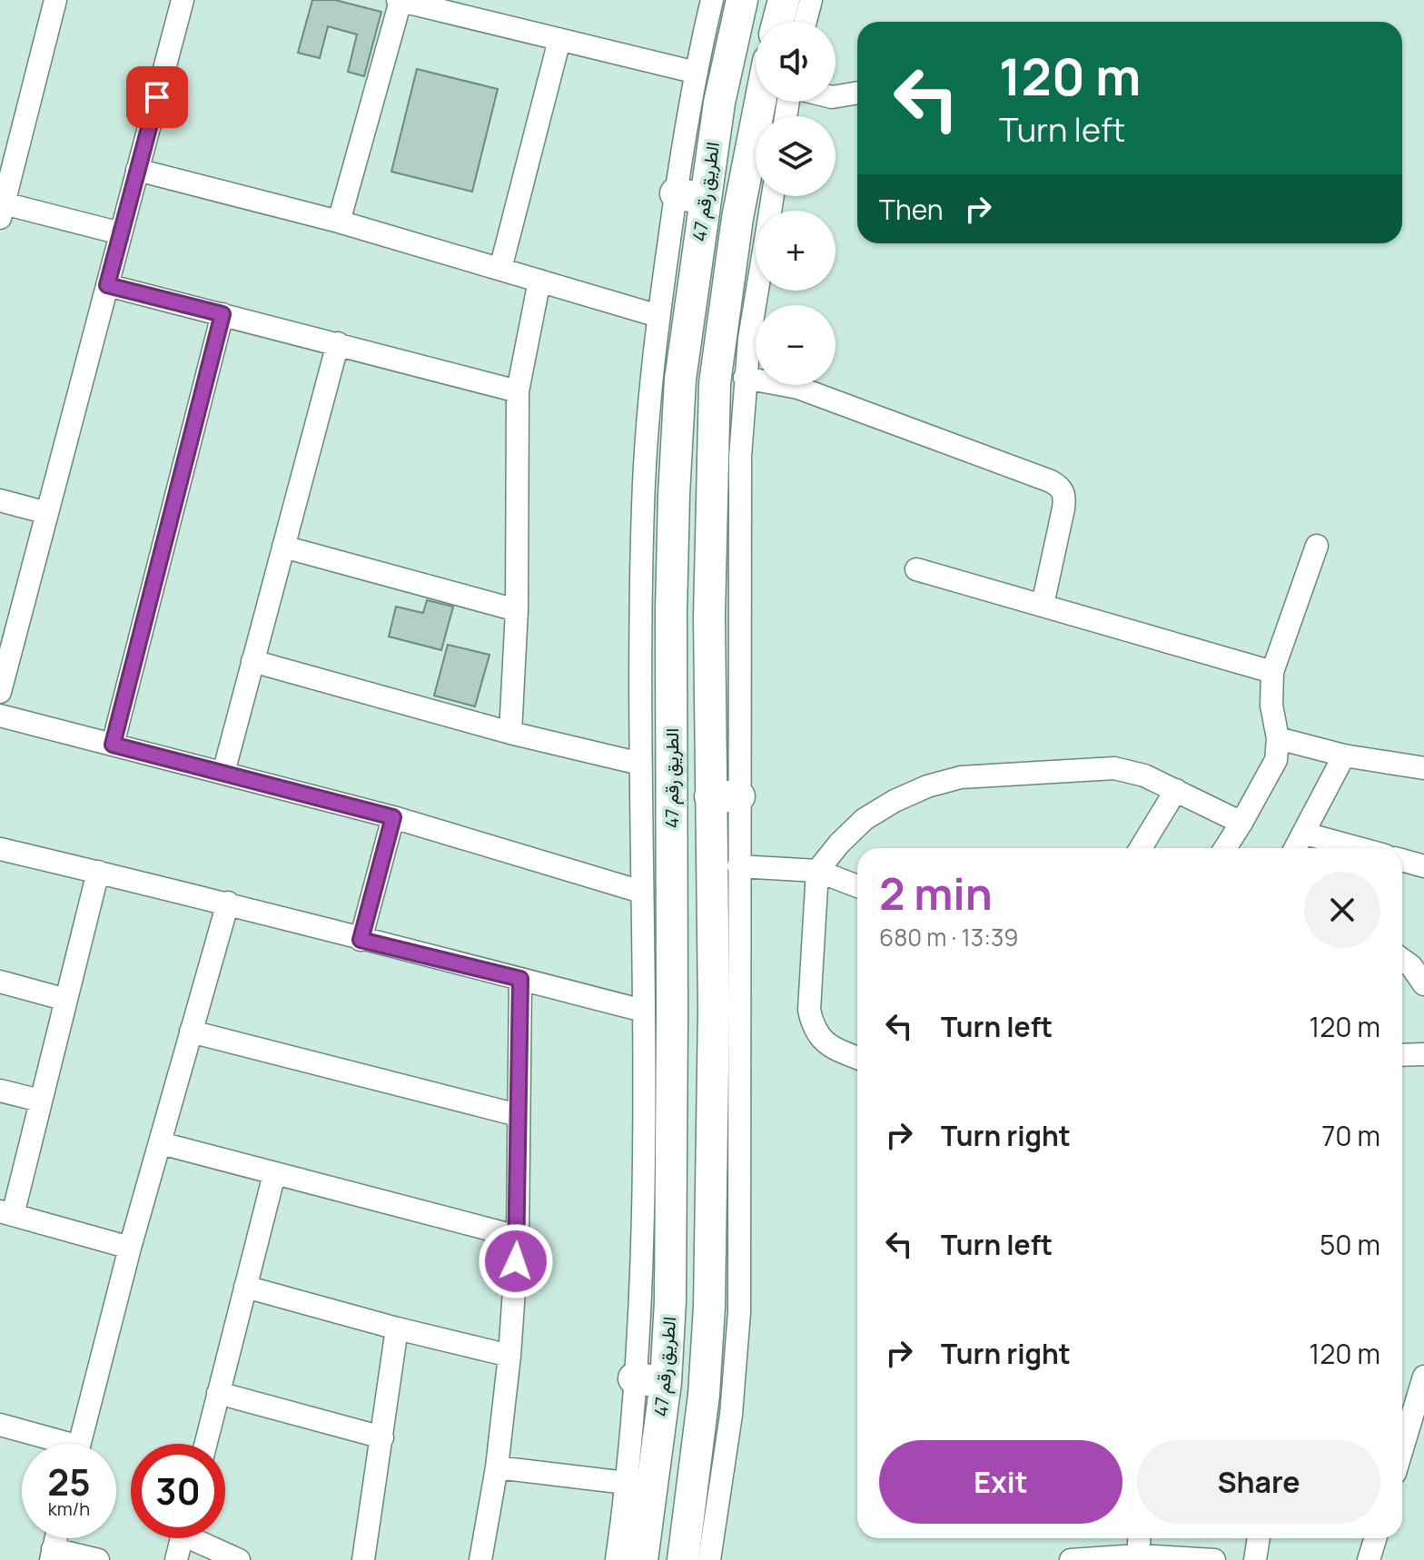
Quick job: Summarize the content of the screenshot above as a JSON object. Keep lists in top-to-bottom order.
{
  "streets": {
    "highway": ["الطريق رقم 47"]
  },
  "page": {
    "map_buttons": ["+", "−"],
    "turn": ["120 m", "Turn left"],
    "then": "Then",
    "heading": ["2 min", "680 m · 13:39"],
    "list": [
      {
        "name": "Turn left",
        "value": "120 m"
      },
      {
        "name": "Turn right",
        "value": "70 m"
      },
      {
        "name": "Turn left",
        "value": "50 m"
      },
      {
        "name": "Turn right",
        "value": "120 m"
      }
    ],
    "buttons": ["Exit", "Share"],
    "speed": "25 km/h",
    "limit": "30"
  }
}
